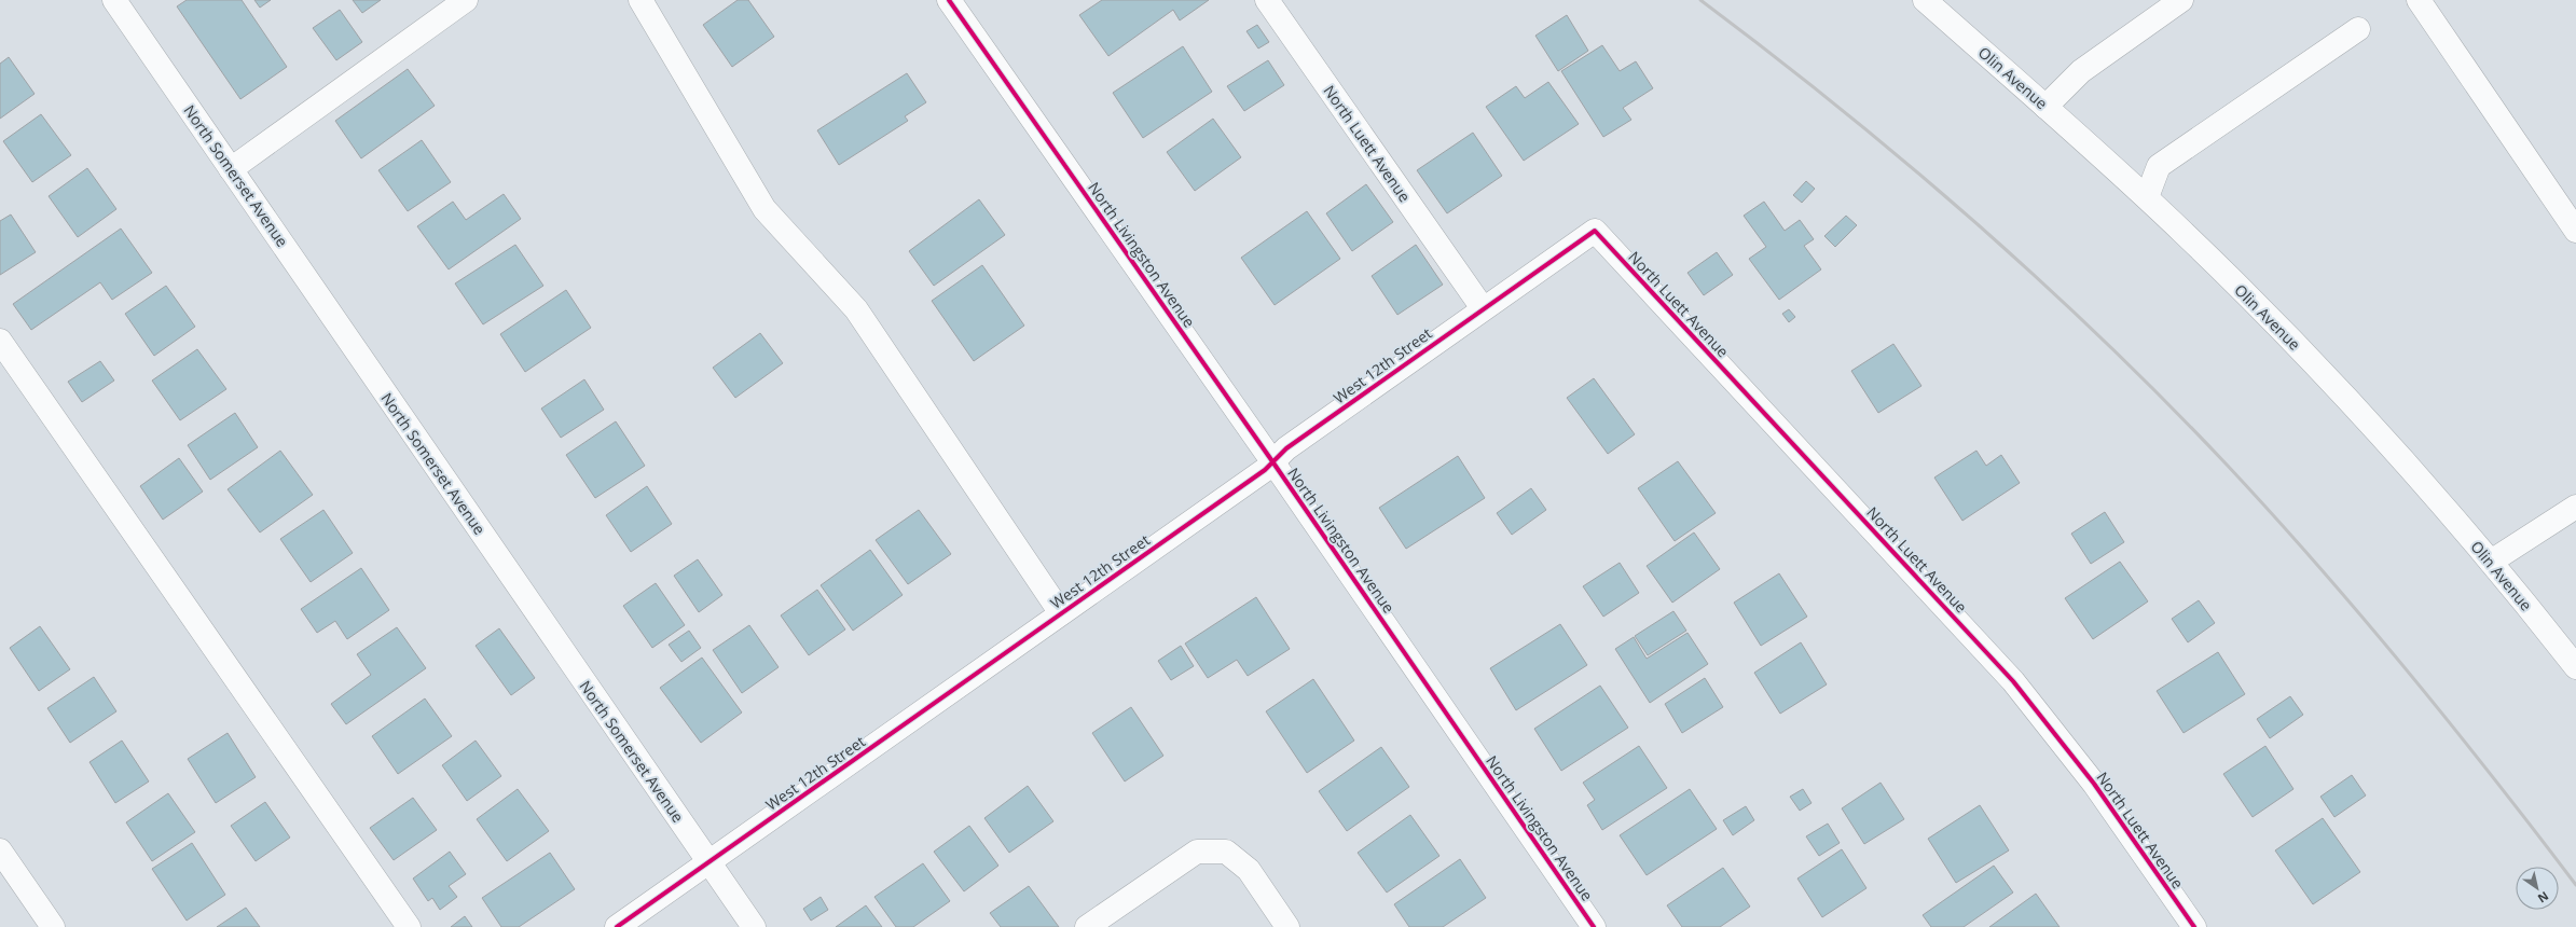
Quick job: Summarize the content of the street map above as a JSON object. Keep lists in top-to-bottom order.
{
  "streets": {
    "street": [
      "Olin Avenue",
      "North Luett Avenue",
      "North Somerset Avenue",
      "North Livingston Avenue",
      "West 12th Street"
    ]
  },
  "crossings": [
    ["North Luett Avenue", "West 12th Street"],
    ["North Somerset Avenue", "West 12th Street"],
    ["North Livingston Avenue", "West 12th Street"]
  ],
  "north": "bottom right"
}
